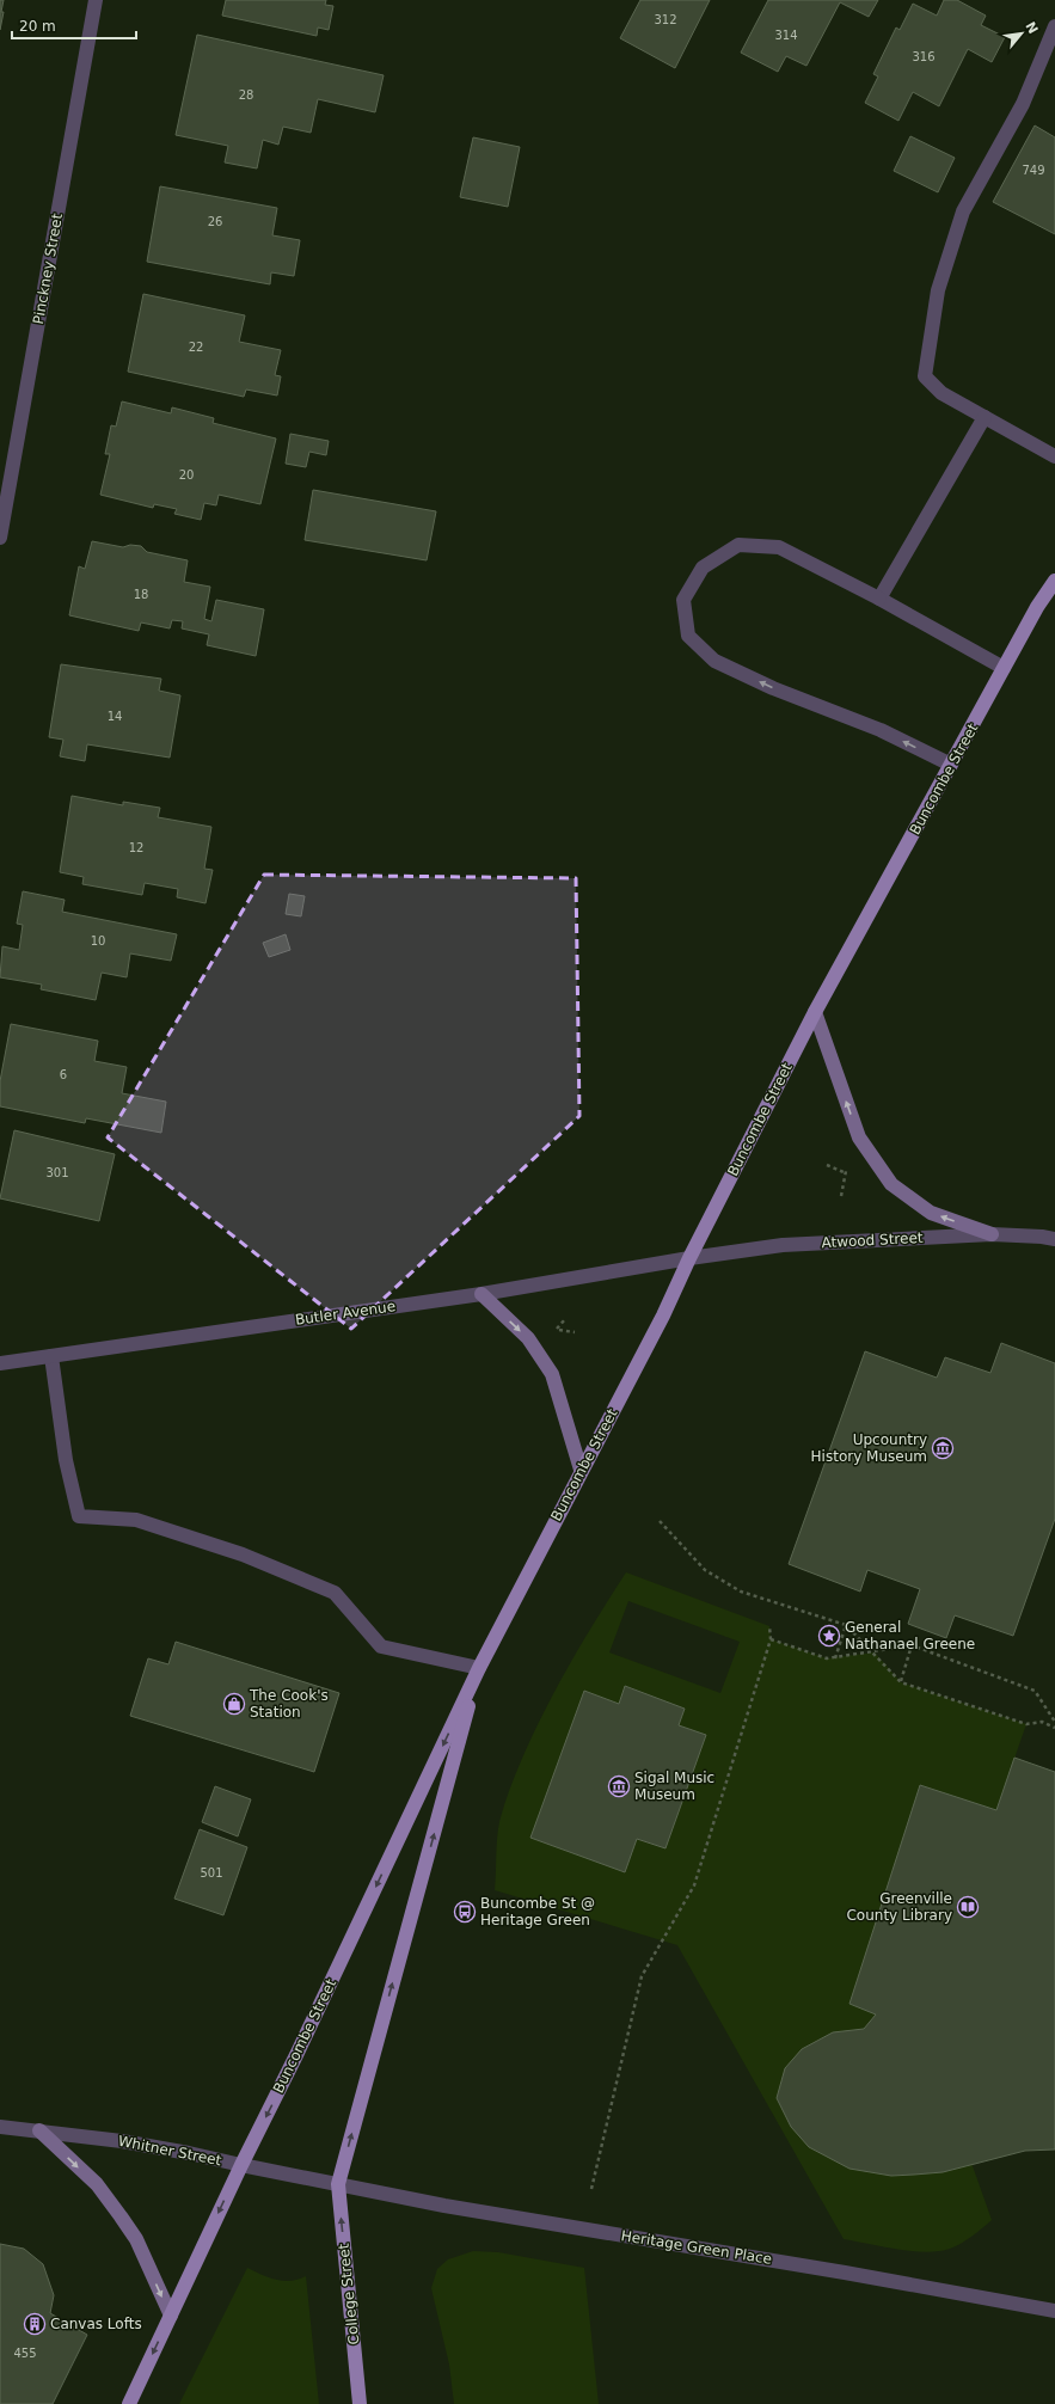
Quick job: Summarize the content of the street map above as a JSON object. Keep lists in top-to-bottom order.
{
  "streets": {
    "main road": ["Buncombe Street", "College Street"],
    "street": [
      "Pinckney Street",
      "Atwood Street",
      "Butler Avenue",
      "Whitner Street",
      "Heritage Green Place"
    ]
  },
  "crossings": [
    ["Buncombe Street", "Atwood Street"],
    ["Buncombe Street", "Butler Avenue"],
    ["Buncombe Street", "Whitner Street"],
    ["Buncombe Street", "Heritage Green Place"],
    ["Buncombe Street", "College Street"],
    ["Atwood Street", "Butler Avenue"],
    ["Whitner Street", "Heritage Green Place"],
    ["Whitner Street", "College Street"],
    ["Heritage Green Place", "College Street"]
  ],
  "one_way": ["College Street"],
  "places": {
    "museum": ["Upcountry History Museum", "Sigal Music Museum"],
    "place": ["General Nathanael Greene"],
    "shop": ["The Cook's Station"],
    "library": ["Greenville County Library"],
    "bus stop": ["Buncombe St @ Heritage Green"],
    "building": ["Canvas Lofts"]
  },
  "house_numbers": [
    "312",
    "314",
    "316",
    "28",
    "749",
    "26",
    "22",
    "20",
    "18",
    "14",
    "12",
    "10",
    "6",
    "301",
    "501",
    "455"
  ],
  "scale_bar": "20 m",
  "north": "top right"
}
